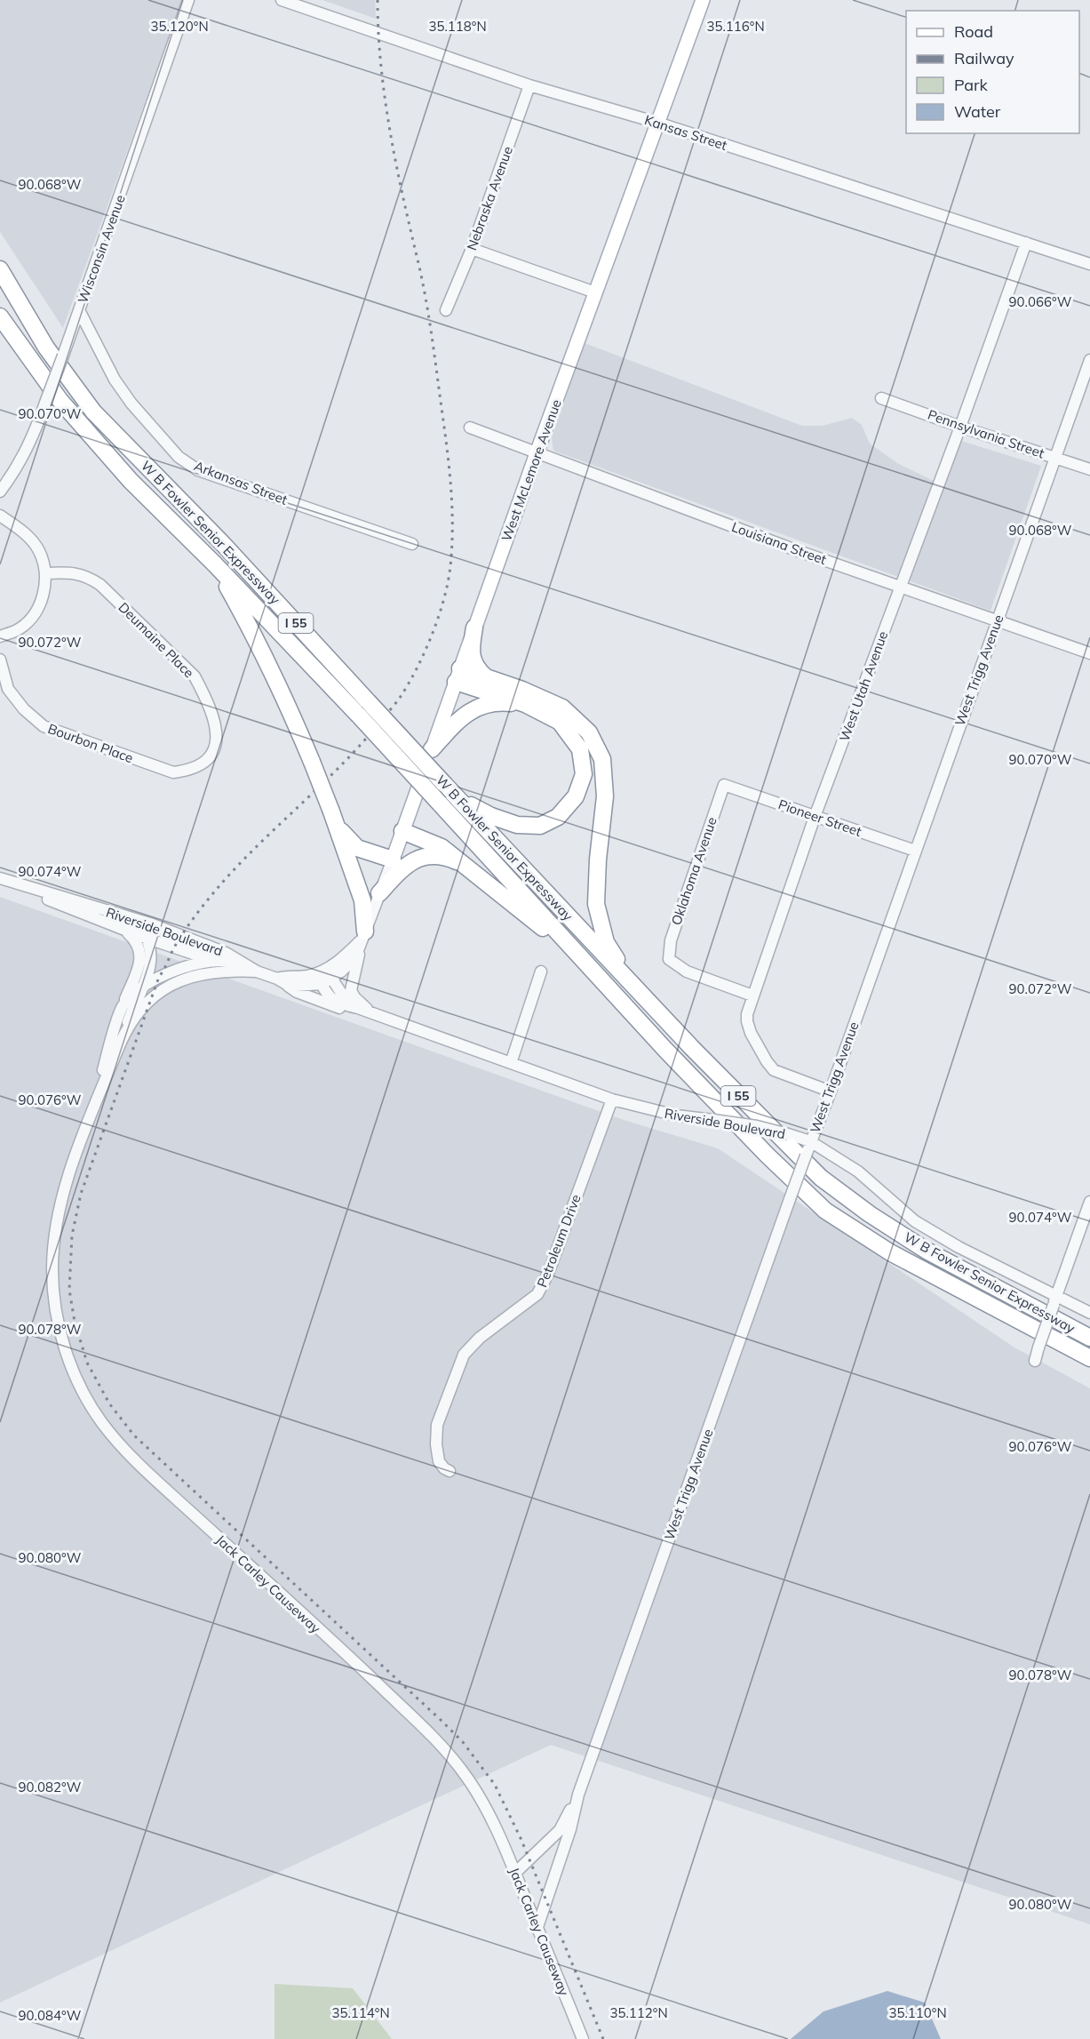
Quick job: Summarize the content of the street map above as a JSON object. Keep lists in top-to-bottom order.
{
  "streets": {
    "highway": ["W B Fowler Senior Expressway", "I 55"],
    "main road": ["West McLemore Avenue"],
    "street": [
      "Kansas Street",
      "Nebraska Avenue",
      "Wisconsin Avenue",
      "Pennsylvania Street",
      "Arkansas Street",
      "Louisiana Street",
      "Deumaine Place",
      "West Trigg Avenue",
      "West Utah Avenue",
      "Bourbon Place",
      "Pioneer Street",
      "Oklahoma Avenue",
      "Riverside Boulevard",
      "Petroleum Drive",
      "Jack Carley Causeway"
    ]
  },
  "crossings": [
    ["Kansas Street", "Nebraska Avenue"],
    ["Kansas Street", "West McLemore Avenue"],
    ["Kansas Street", "West Utah Avenue"],
    ["Wisconsin Avenue", "Arkansas Street"],
    ["Pennsylvania Street", "West Trigg Avenue"],
    ["Pennsylvania Street", "West Utah Avenue"],
    ["West McLemore Avenue", "Louisiana Street"],
    ["West McLemore Avenue", "Riverside Boulevard"],
    ["Louisiana Street", "West Trigg Avenue"],
    ["Louisiana Street", "West Utah Avenue"],
    ["Deumaine Place", "Bourbon Place"],
    ["West Trigg Avenue", "West Utah Avenue"],
    ["West Trigg Avenue", "Pioneer Street"],
    ["West Trigg Avenue", "Riverside Boulevard"],
    ["West Utah Avenue", "Pioneer Street"],
    ["West Utah Avenue", "Oklahoma Avenue"],
    ["Pioneer Street", "Oklahoma Avenue"],
    ["Riverside Boulevard", "Petroleum Drive"],
    ["Riverside Boulevard", "Jack Carley Causeway"]
  ],
  "legend": [
    "Road",
    "Railway",
    "Park",
    "Water"
  ],
  "coordinates": [
    "35.120°N",
    "35.118°N",
    "35.116°N",
    "90.068°W",
    "90.066°W",
    "90.070°W",
    "90.072°W",
    "90.074°W",
    "90.076°W",
    "90.078°W",
    "90.080°W",
    "90.082°W",
    "35.114°N",
    "35.112°N",
    "35.110°N",
    "90.084°W"
  ]
}
